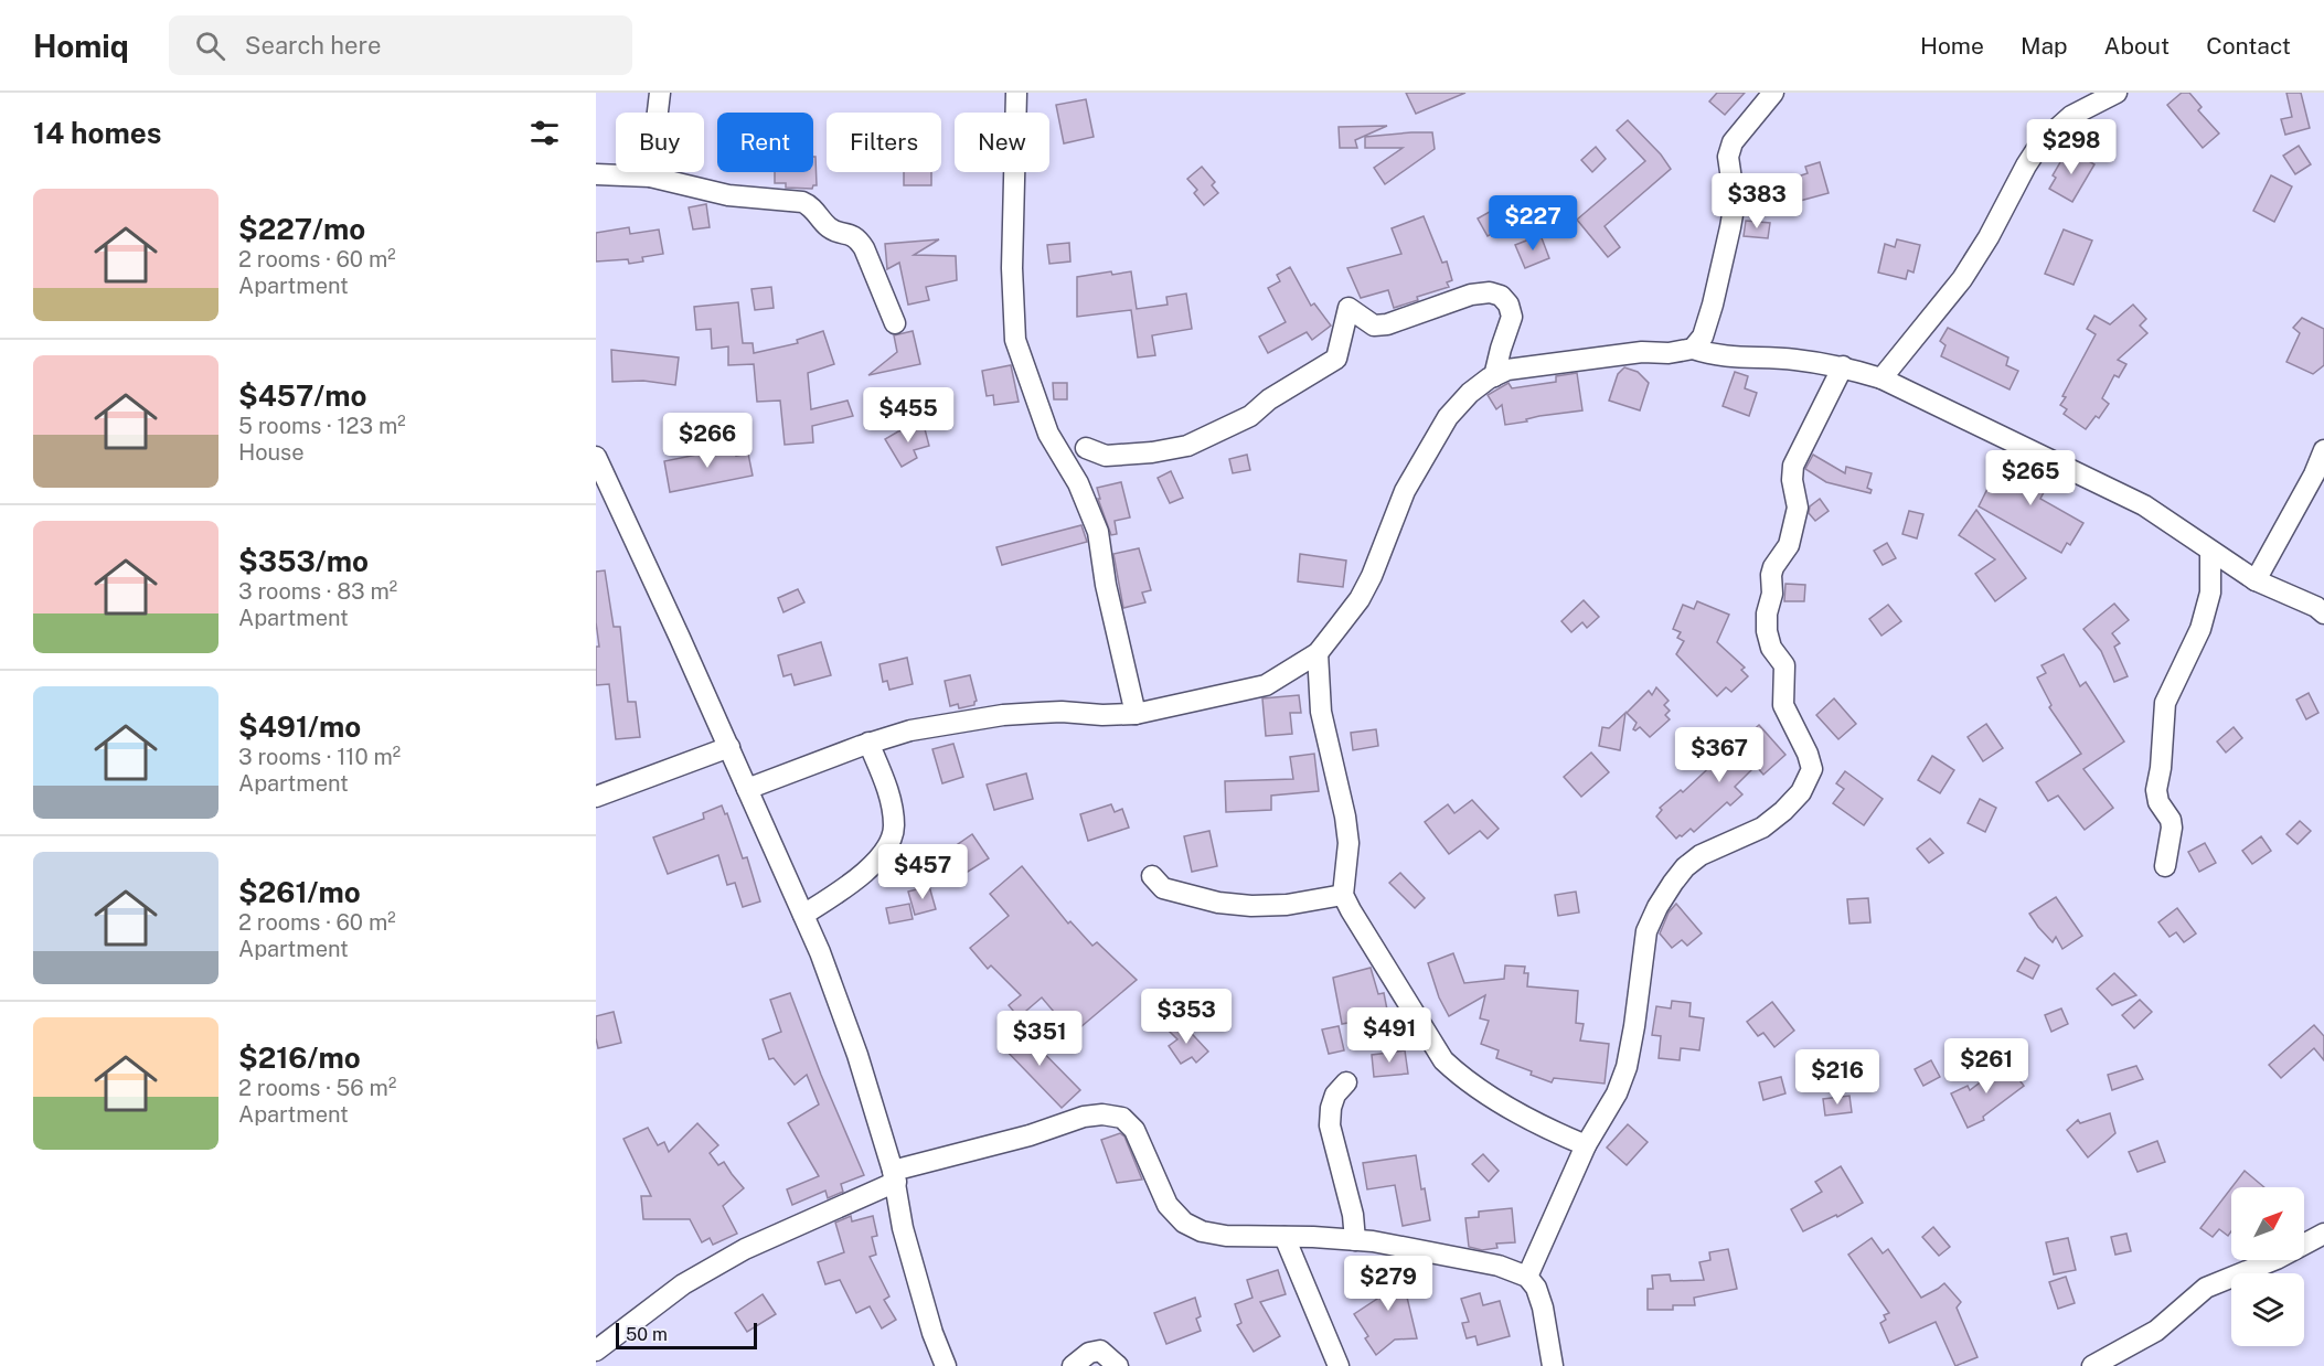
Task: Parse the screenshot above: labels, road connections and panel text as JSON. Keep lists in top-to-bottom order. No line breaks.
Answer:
{"scale_bar":"50 m","north":"top right","page":{"header":"Homiq","search":"Search here","nav":["Home","Map","About","Contact"],"heading":"14 homes","chip":["Buy","Rent","Filters","New"],"price":["$298","$383","$227","$455","$266","$265","$367","$457","$353","$491","$351","$261","$216","$279"],"list":[{"name":"$227/mo","note":"2 rooms · 60 m² · Apartment"},{"name":"$457/mo","note":"5 rooms · 123 m² · House"},{"name":"$353/mo","note":"3 rooms · 83 m² · Apartment"},{"name":"$491/mo","note":"3 rooms · 110 m² · Apartment"},{"name":"$261/mo","note":"2 rooms · 60 m² · Apartment"},{"name":"$216/mo","note":"2 rooms · 56 m² · Apartment"}],"scale":"50 m"}}
